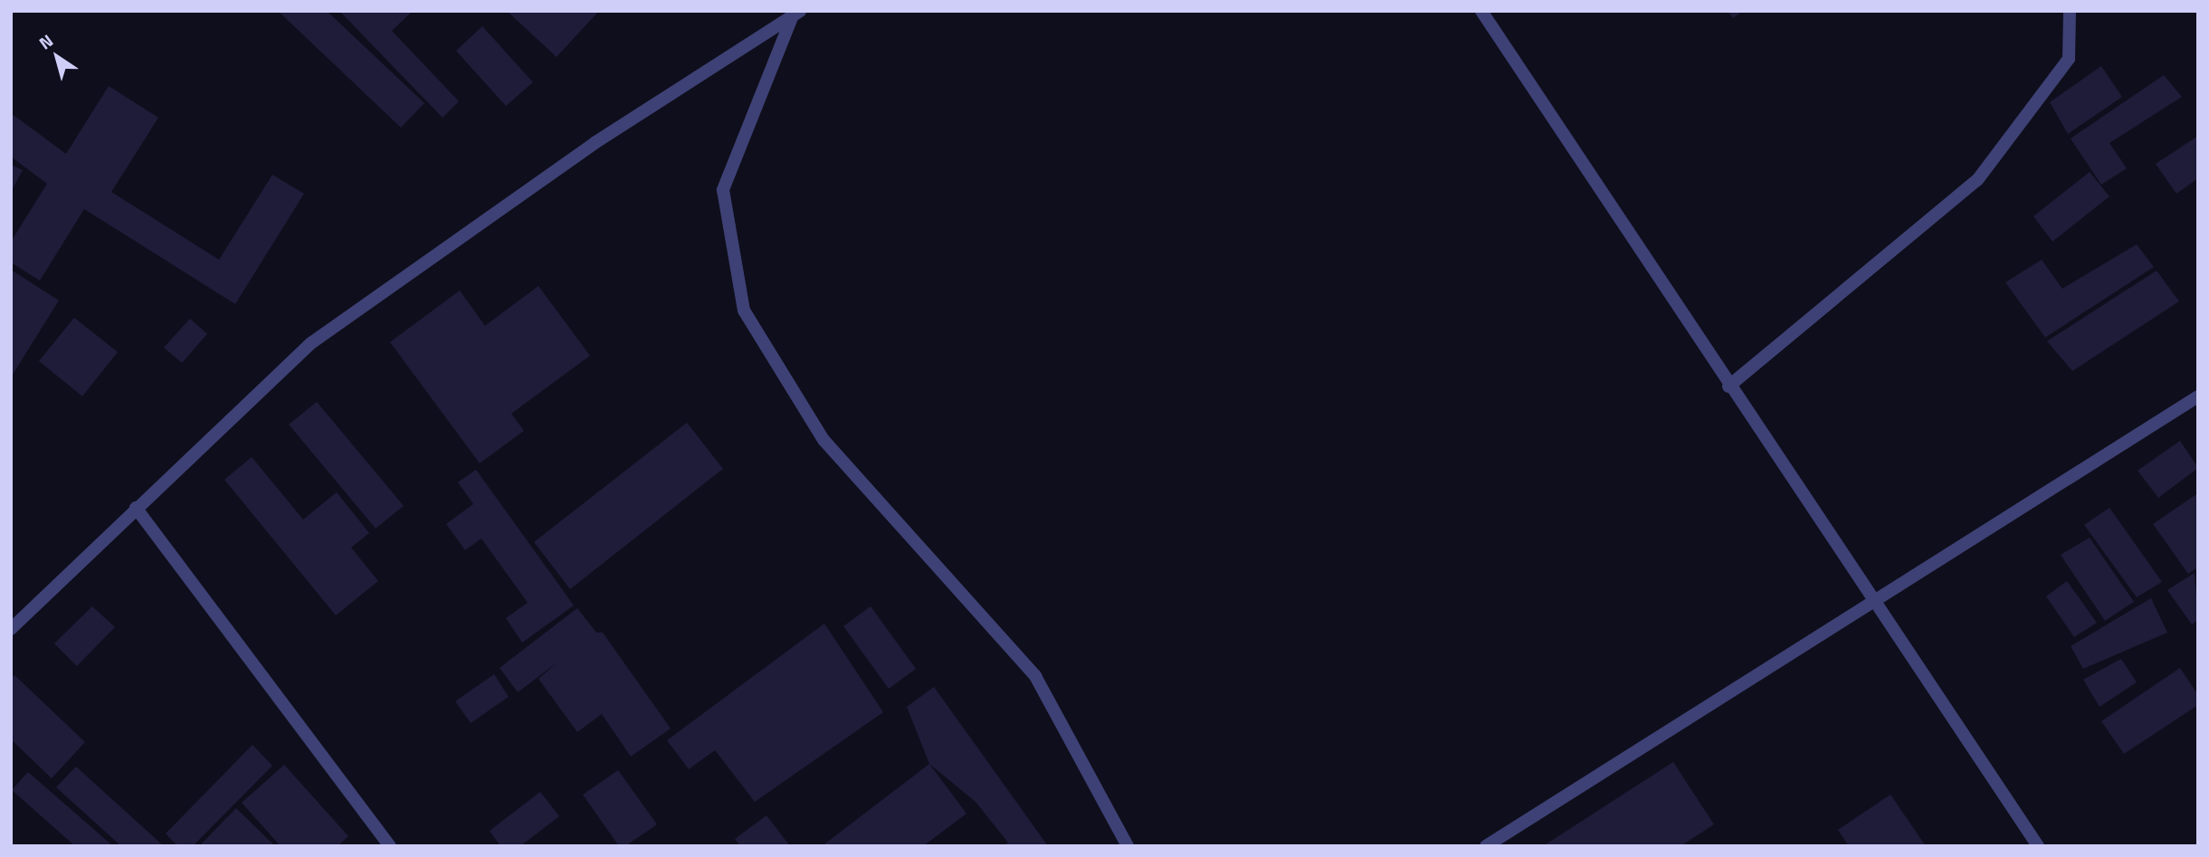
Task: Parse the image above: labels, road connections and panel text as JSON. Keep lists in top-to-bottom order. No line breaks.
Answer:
{"north":"top left"}
